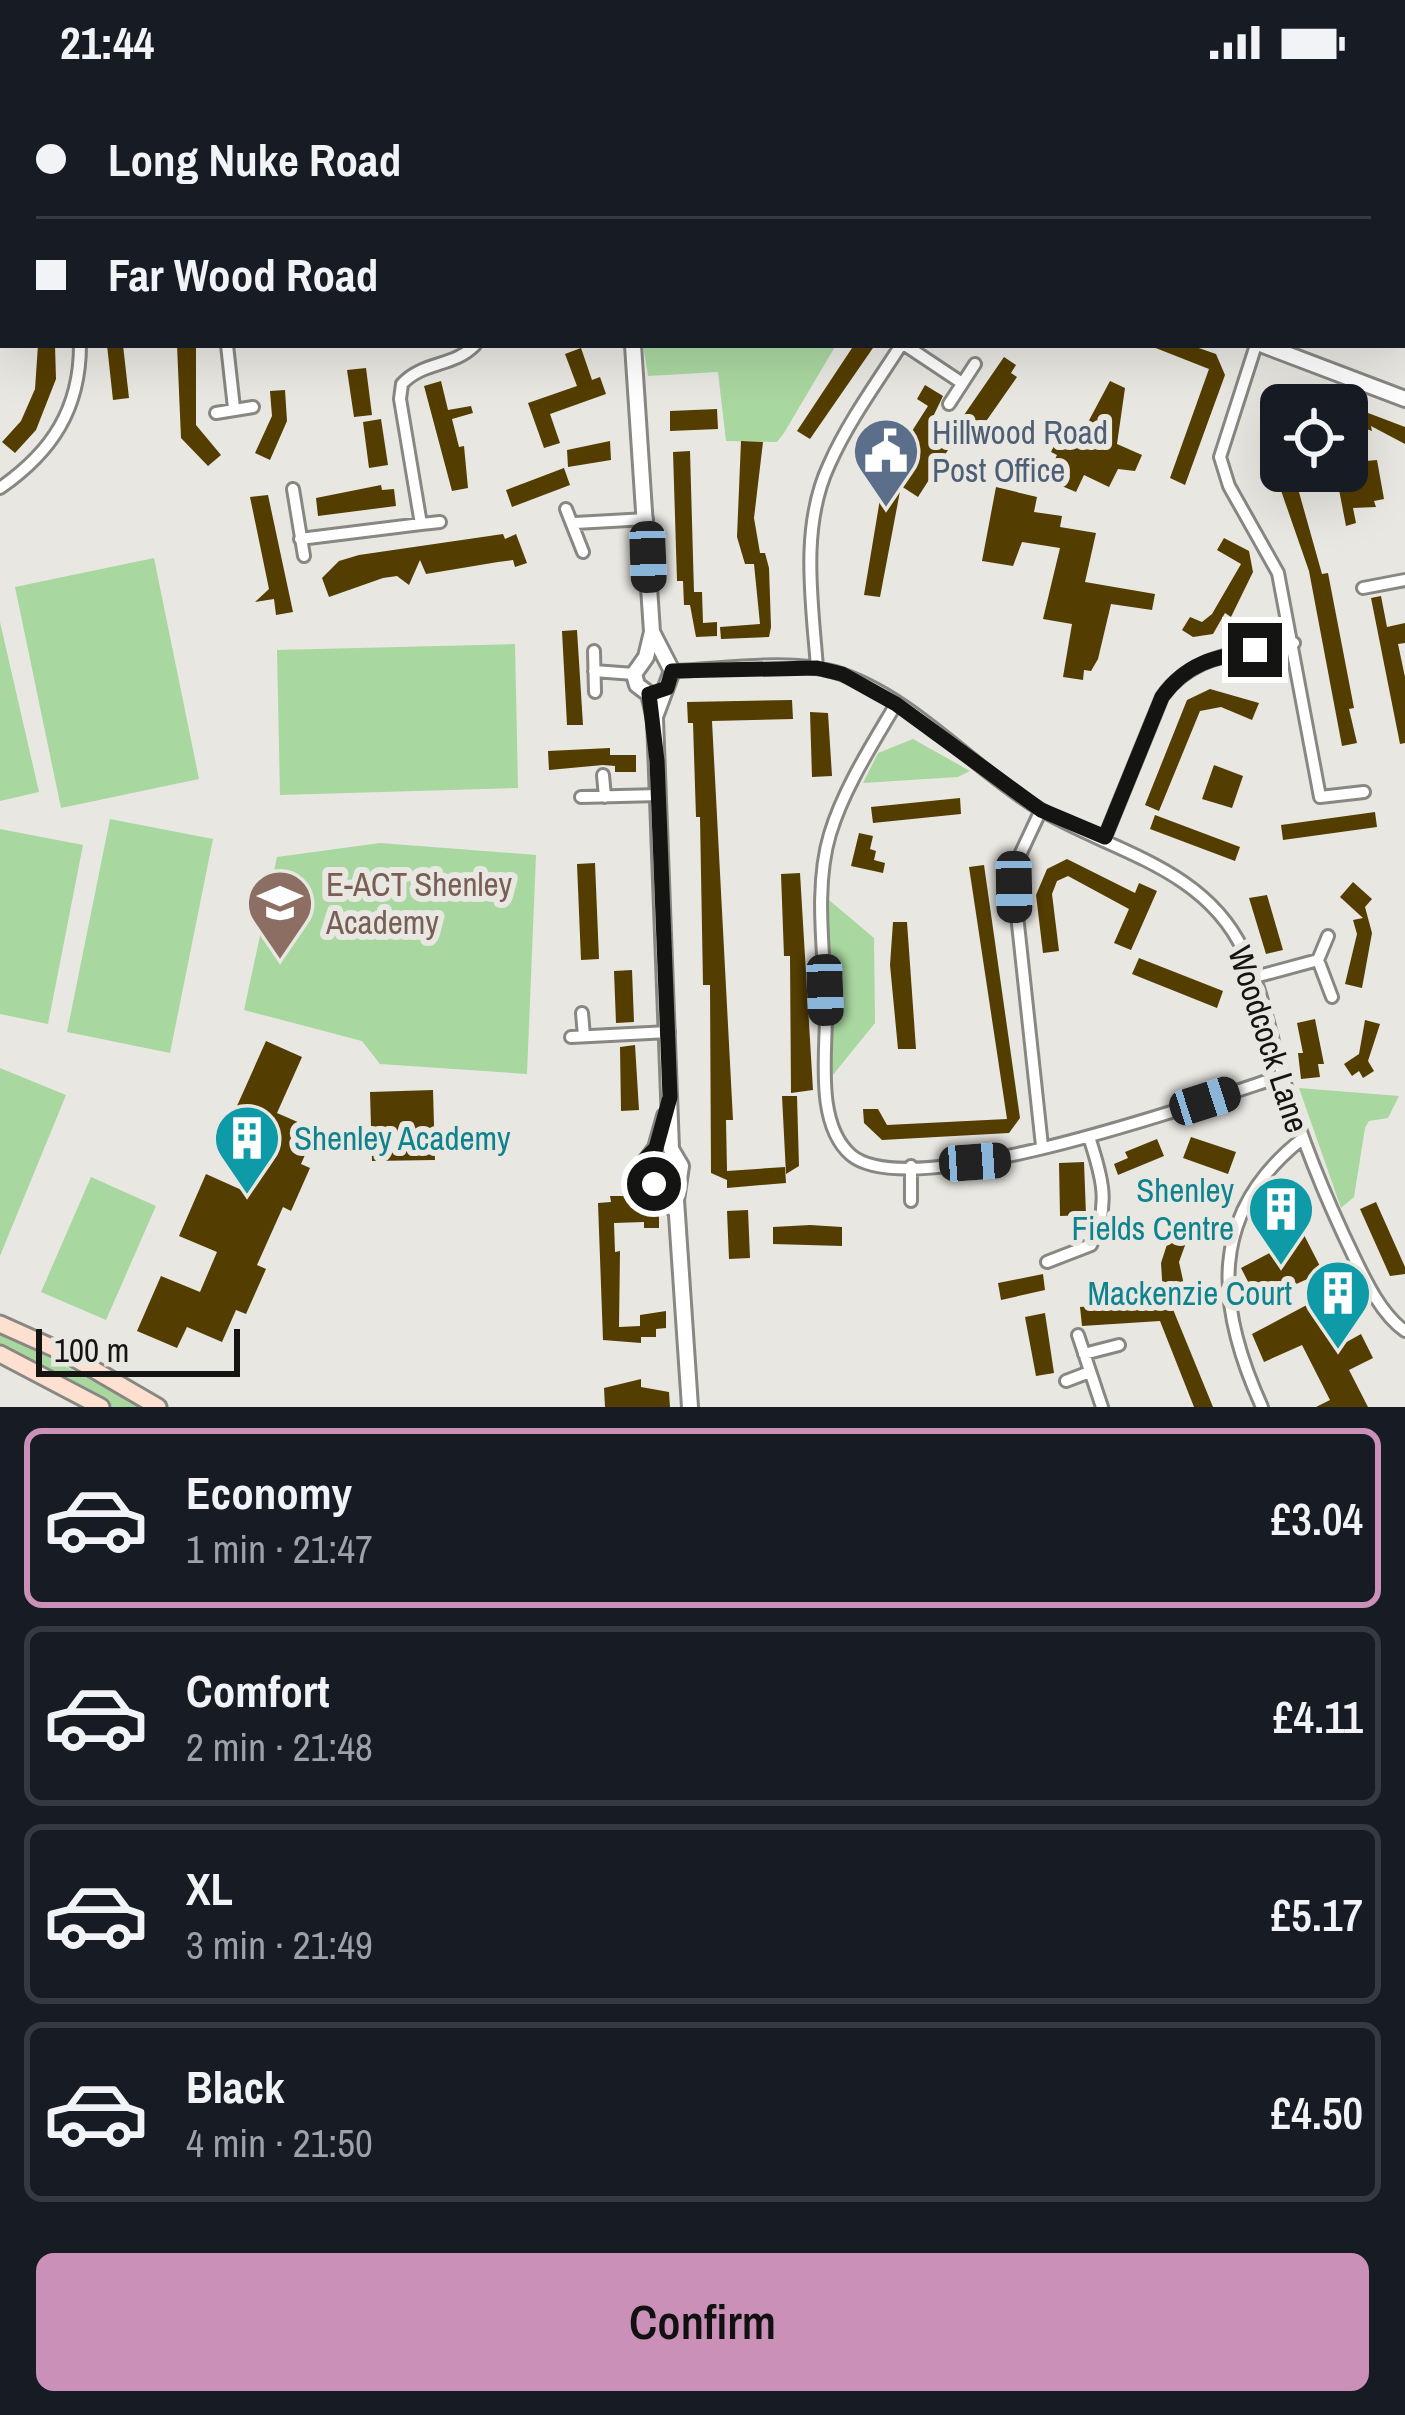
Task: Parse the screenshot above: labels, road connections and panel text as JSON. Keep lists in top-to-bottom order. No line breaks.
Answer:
{"streets":{"street":["Woodcock Lane"]},"places":{"public building":["Hillwood Road Post Office"],"school or university":["E-ACT Shenley Academy"],"building":["Shenley Academy","Shenley Fields Centre","Mackenzie Court"]},"scale_bar":"100 m","page":{"status":"21:44","banner":["Long Nuke Road","Far Wood Road"],"scale":"100 m","list":[{"name":"Economy","note":"1 min · 21:47","value":"£3.04"},{"name":"Comfort","note":"2 min · 21:48","value":"£4.11"},{"name":"XL","note":"3 min · 21:49","value":"£5.17"},{"name":"Black","note":"4 min · 21:50","value":"£4.50"}],"buttons":"Confirm"}}
